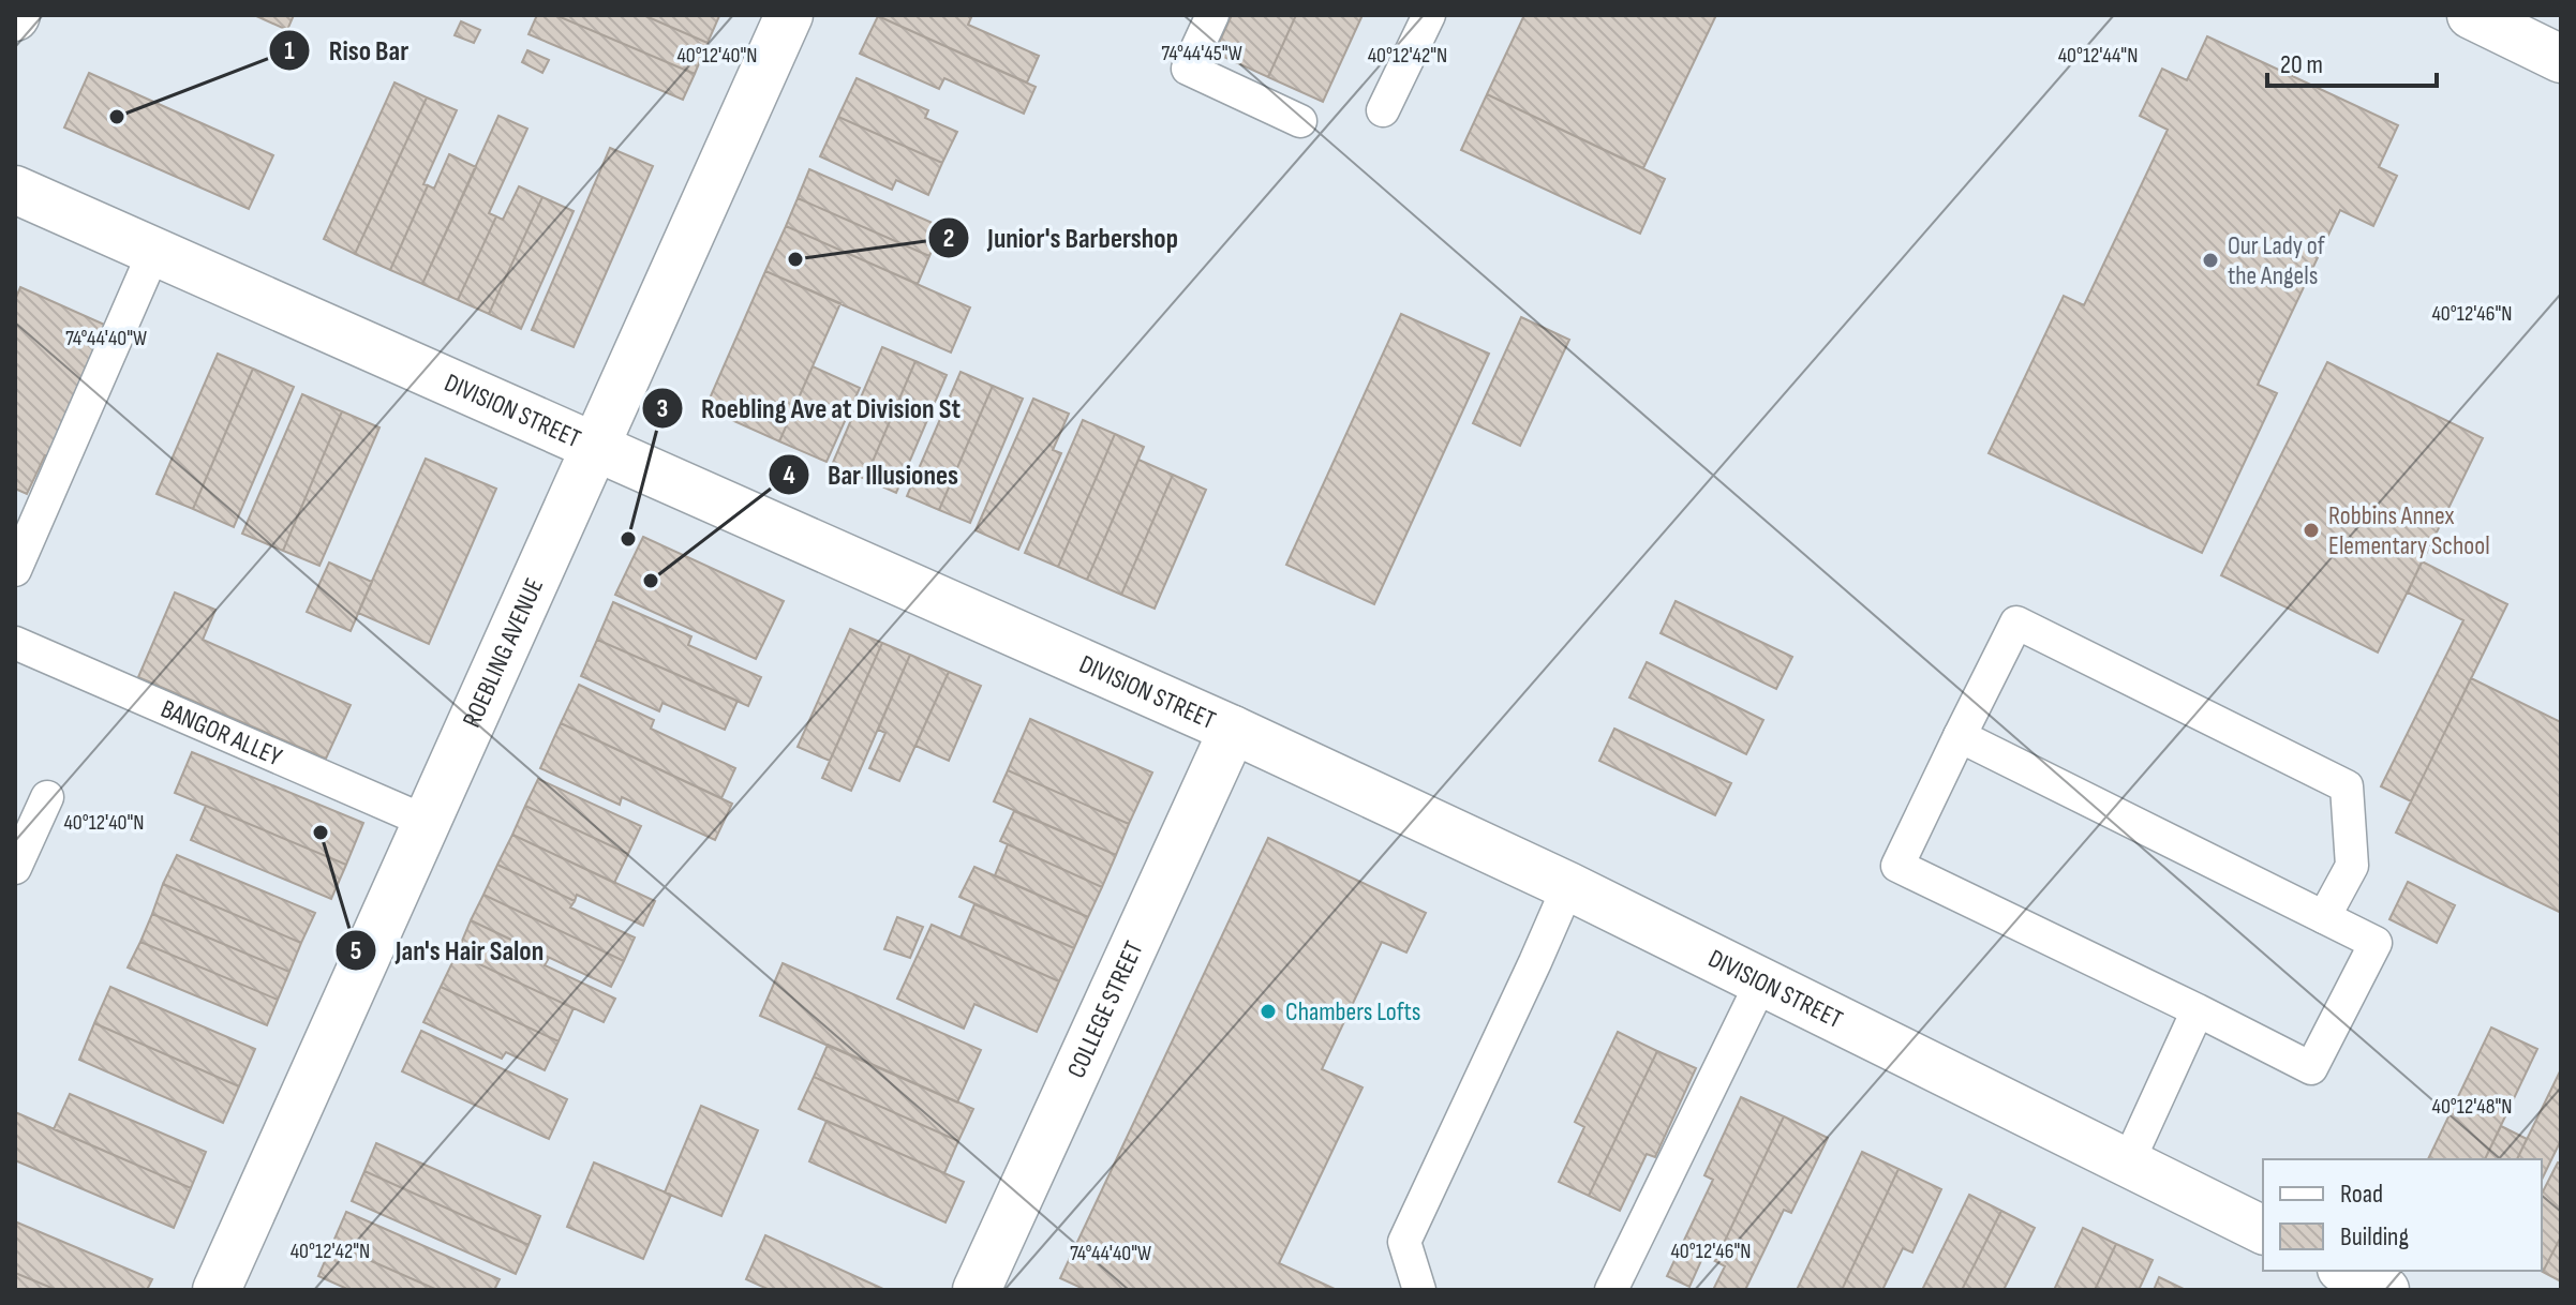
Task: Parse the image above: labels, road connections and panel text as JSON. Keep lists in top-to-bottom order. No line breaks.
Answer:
{"streets":{"street":["DIVISION STREET","ROEBLING AVENUE","COLLEGE STREET"],"lane":["BANGOR ALLEY"]},"crossings":[["DIVISION STREET","ROEBLING AVENUE"],["DIVISION STREET","COLLEGE STREET"],["ROEBLING AVENUE","BANGOR ALLEY"]],"places":["Riso Bar","Junior's Barbershop","Our Lady of the Angels","Robbins Annex Elementary School","Roebling Ave at Division St","Bar Illusiones","Jan's Hair Salon","Chambers Lofts"],"legend":["Road","Building"],"scale_bar":"20 m","coordinates":["74°44'45\"W","40°12'40\"N","40°12'42\"N","40°12'44\"N","40°12'46\"N","74°44'40\"W","40°12'48\"N"]}
